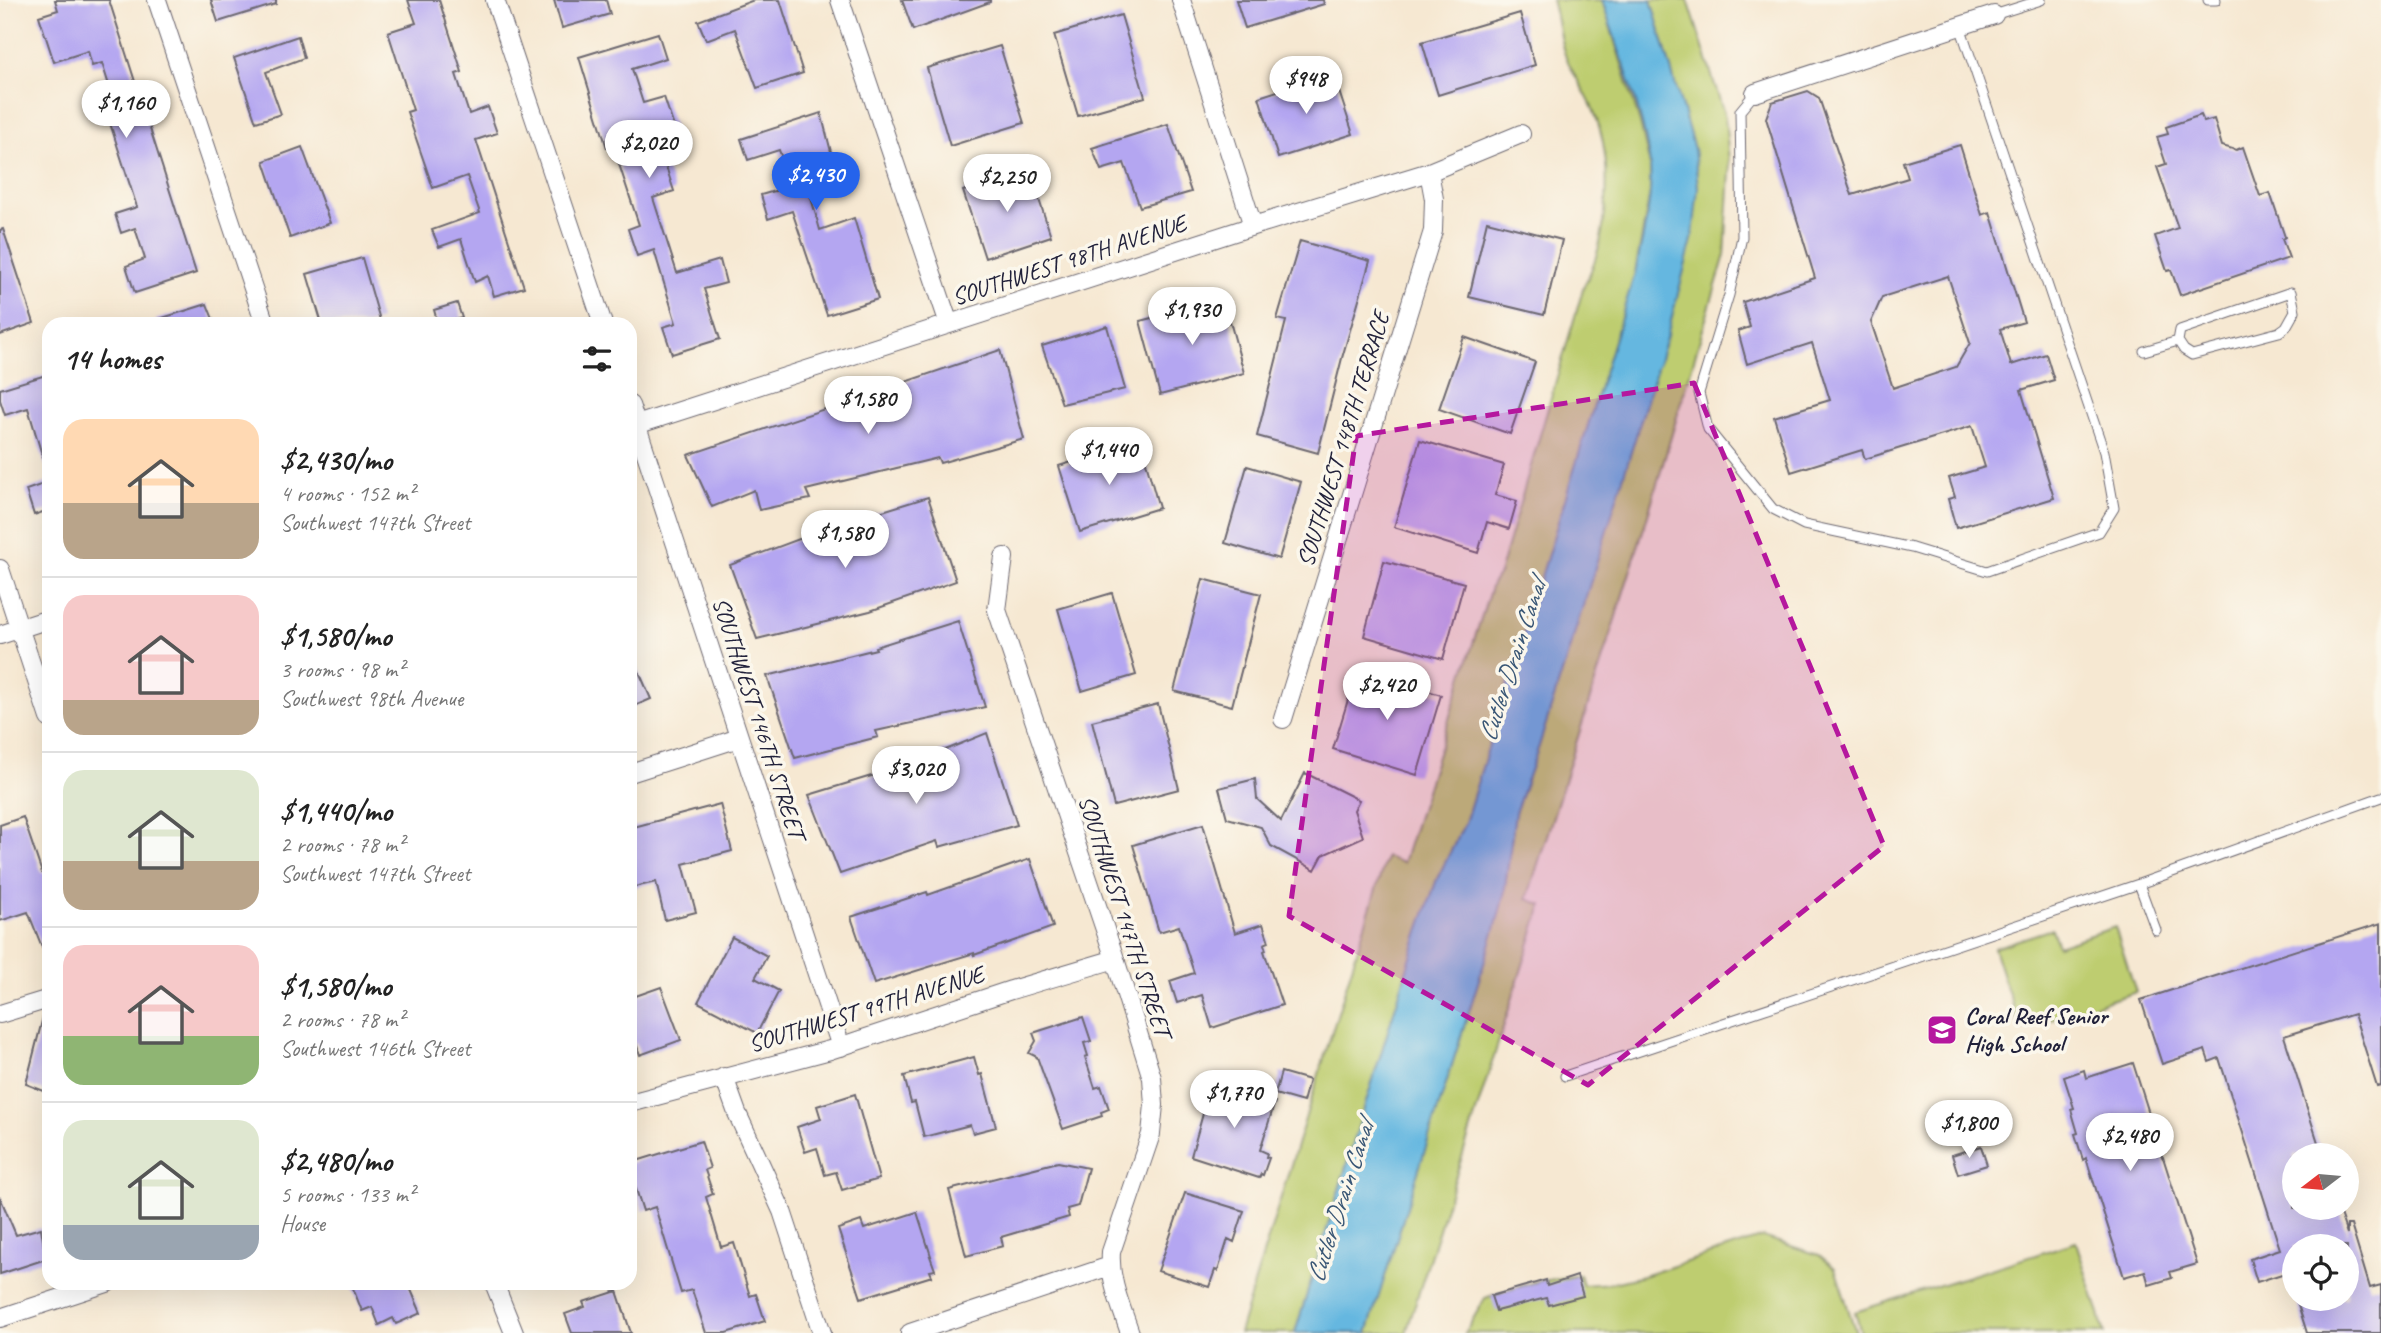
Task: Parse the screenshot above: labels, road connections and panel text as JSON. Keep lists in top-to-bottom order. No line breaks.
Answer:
{"streets":{"street":["SOUTHWEST 98TH AVENUE","SOUTHWEST 148TH TERRACE","SOUTHWEST 146TH STREET","SOUTHWEST 147TH STREET","SOUTHWEST 99TH AVENUE"]},"crossings":[["SOUTHWEST 98TH AVENUE","SOUTHWEST 148TH TERRACE"],["SOUTHWEST 146TH STREET","SOUTHWEST 99TH AVENUE"],["SOUTHWEST 147TH STREET","SOUTHWEST 99TH AVENUE"]],"water":["Cutler Drain Canal"],"places":{"school or university":["Coral Reef Senior High School"]},"north":"left","page":{"price":["$948","$1,160","$2,020","$2,430","$2,250","$1,930","$1,580","$1,440","$1,580","$2,420","$3,020","$1,770","$1,800","$2,480"],"heading":"14 homes","list":[{"name":"$2,430/mo","note":"4 rooms · 152 m² · Southwest 147th Street"},{"name":"$1,580/mo","note":"3 rooms · 98 m² · Southwest 98th Avenue"},{"name":"$1,440/mo","note":"2 rooms · 78 m² · Southwest 147th Street"},{"name":"$1,580/mo","note":"2 rooms · 78 m² · Southwest 146th Street"},{"name":"$2,480/mo","note":"5 rooms · 133 m² · House"}]}}
